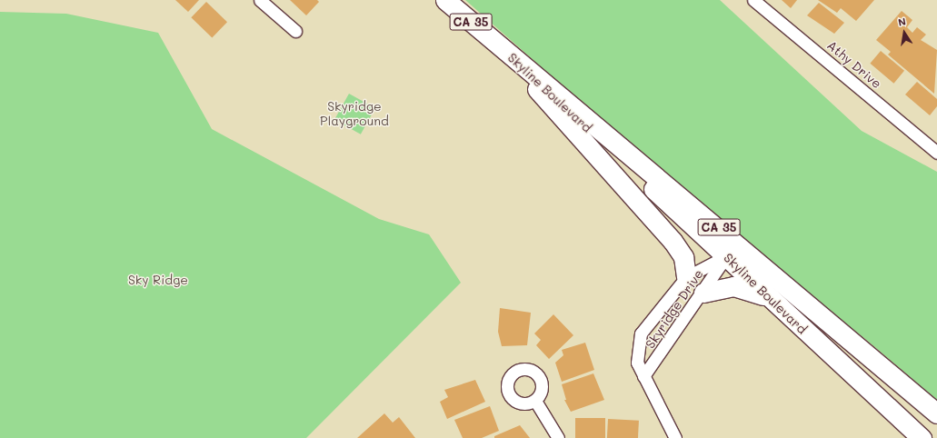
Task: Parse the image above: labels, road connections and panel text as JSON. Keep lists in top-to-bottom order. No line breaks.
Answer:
{"streets":{"main road":["CA 35","Skyline Boulevard"],"street":["Athy Drive","Skyridge Drive"]},"crossings":[["Skyline Boulevard","Skyridge Drive"]],"parks":["Skyridge Playground","Sky Ridge"],"north":"top"}
